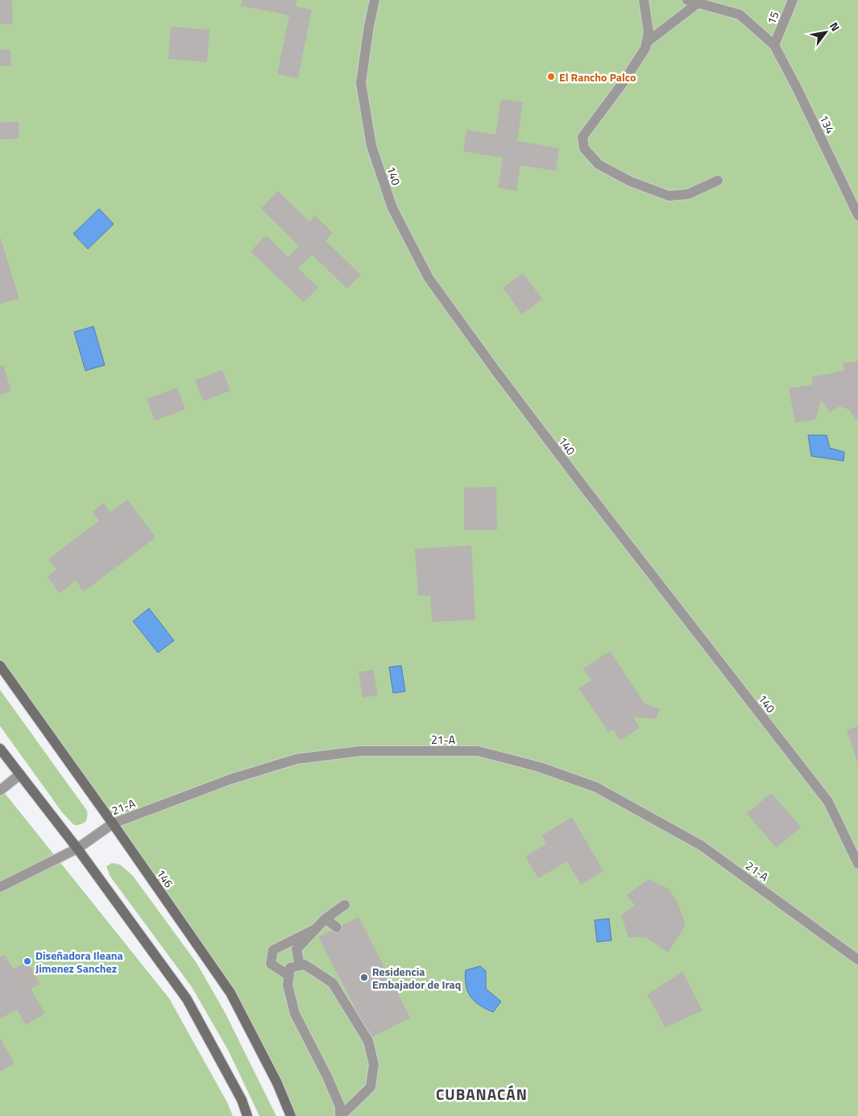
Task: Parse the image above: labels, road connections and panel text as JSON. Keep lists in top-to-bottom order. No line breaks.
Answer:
{"streets":{"main road":["146"],"street":["15","134","140","21-A"]},"crossings":[["15","134"],["21-A","146"]],"districts":["CUBANACÁN"],"places":["El Rancho Palco","Diseñadora Ileana Jimenez Sanchez","Residencia Embajador de Iraq"],"north":"top right"}
